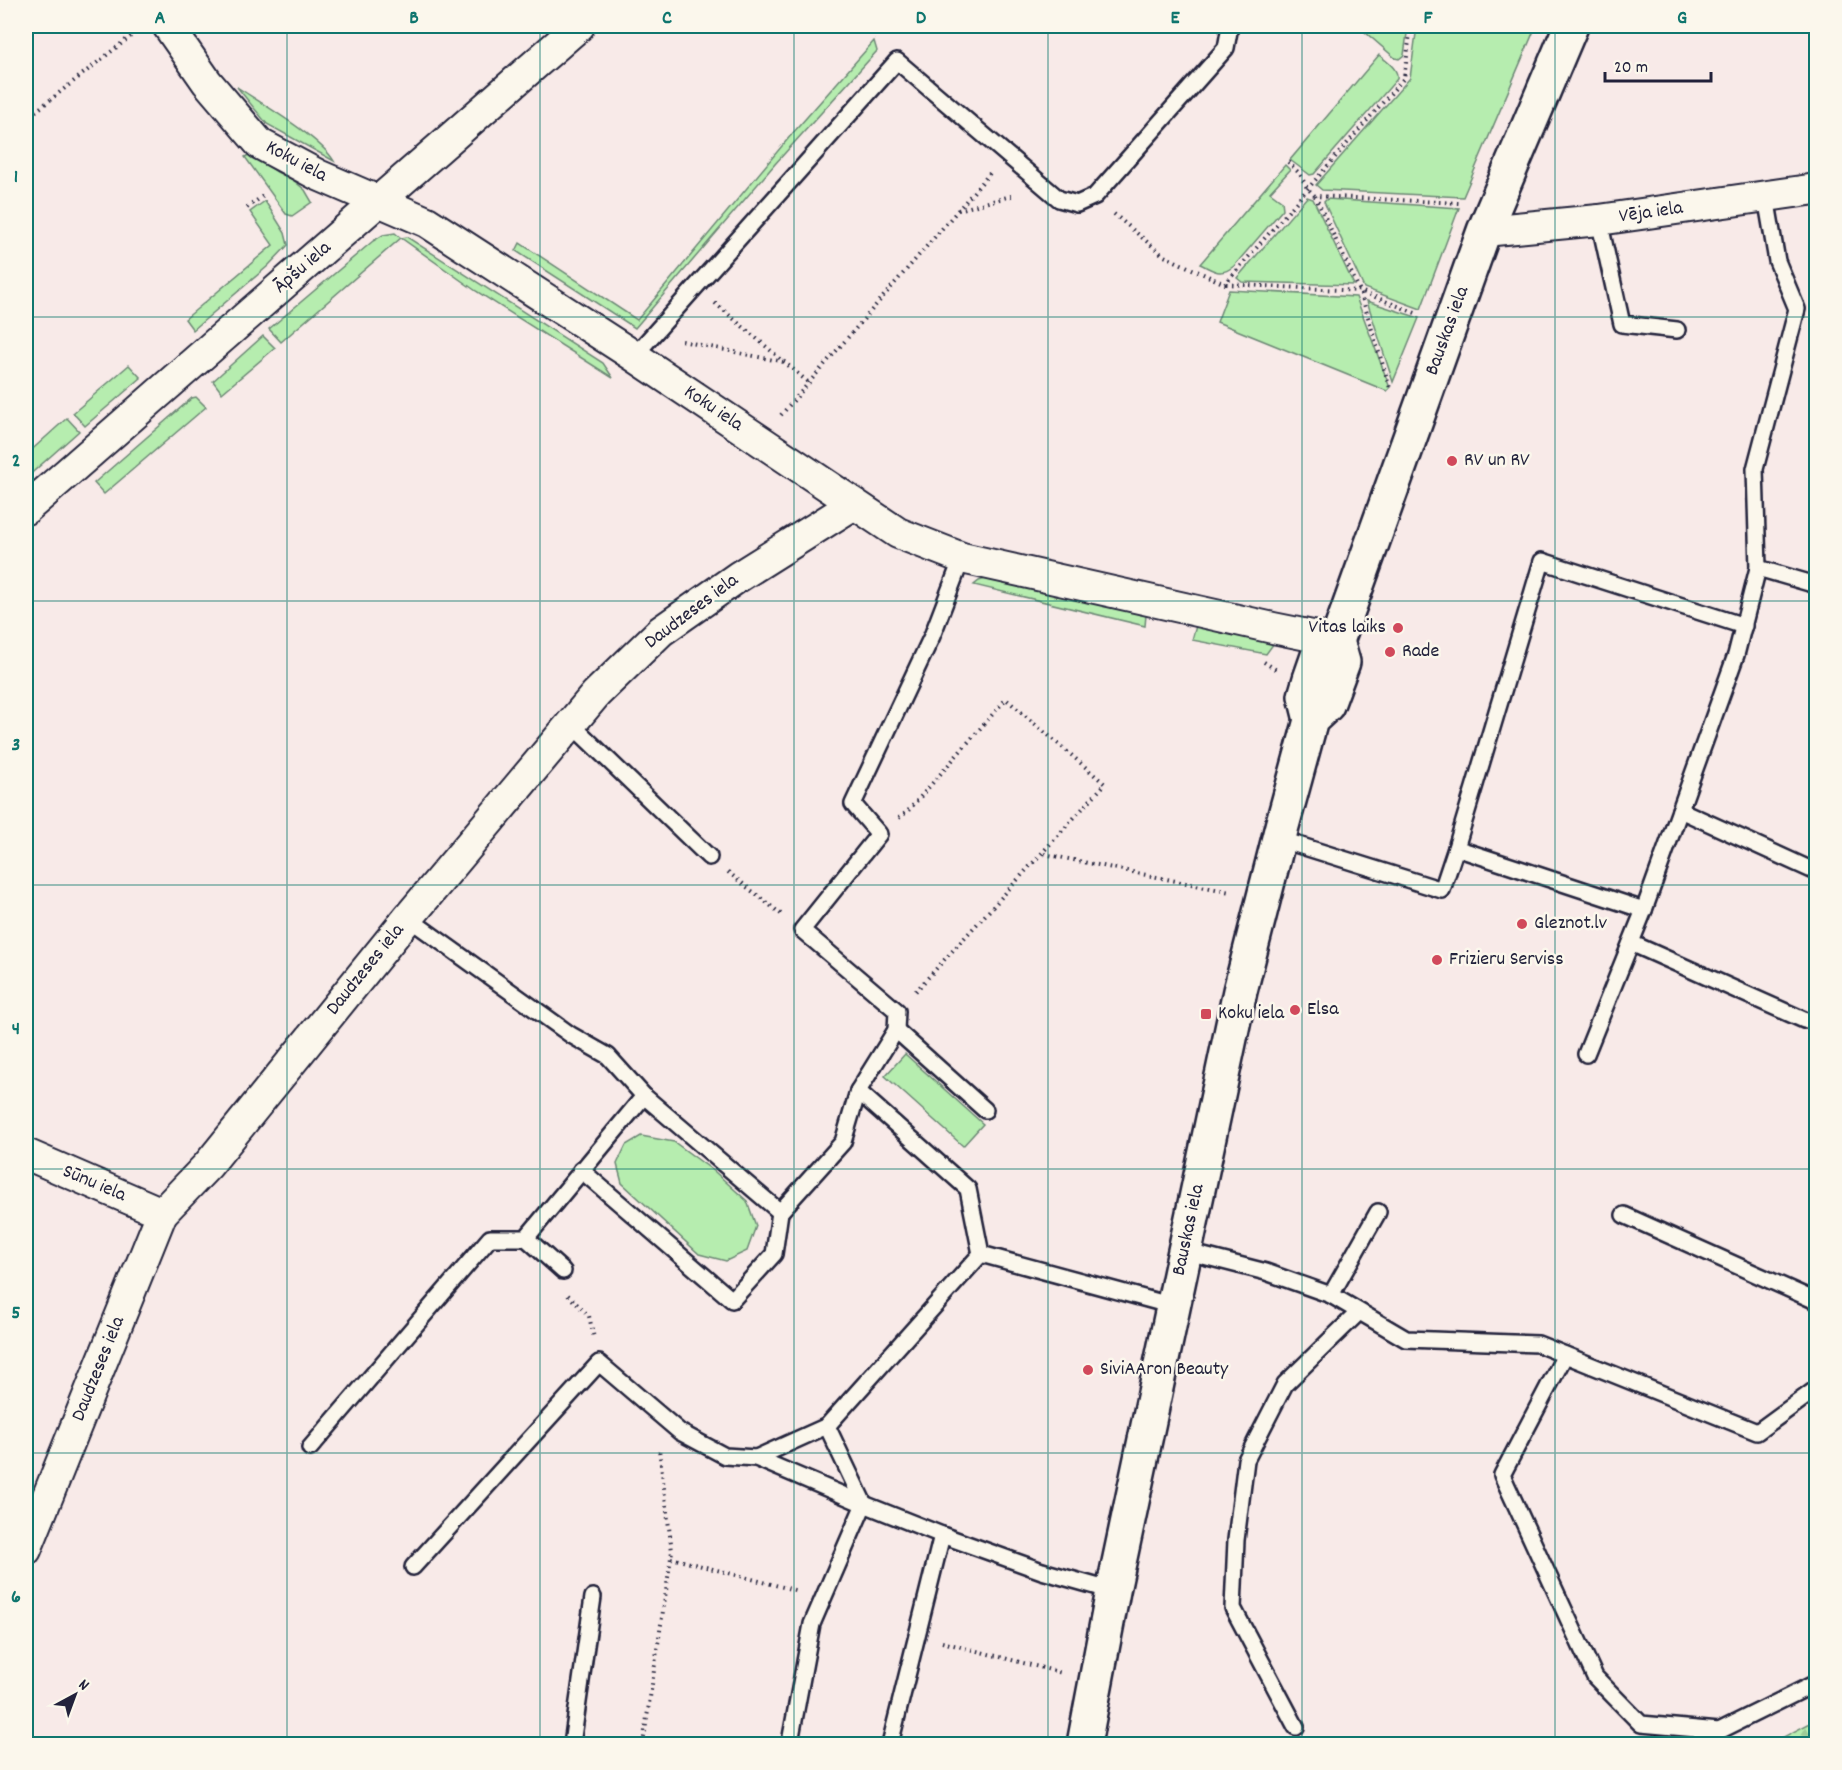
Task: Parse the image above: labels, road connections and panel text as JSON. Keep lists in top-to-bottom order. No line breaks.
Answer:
{"streets":{"street":["Koku iela","Vēja iela","Āpšu iela","Bauskas iela","Daudzeses iela","Sūnu iela"]},"crossings":[["Koku iela","Āpšu iela"],["Koku iela","Bauskas iela"],["Koku iela","Daudzeses iela"],["Vēja iela","Bauskas iela"],["Daudzeses iela","Sūnu iela"]],"places":{"other":["RV un RV","Vitas laiks","Rade","Gleznot.lv","Frizieru Serviss","Elsa","SiviAAron Beauty"],"transit":["Koku iela"]},"scale_bar":"20 m","north":"top right","grid":{"columns":["A","B","C","D","E","F","G"],"rows":["1","2","3","4","5","6"]}}
